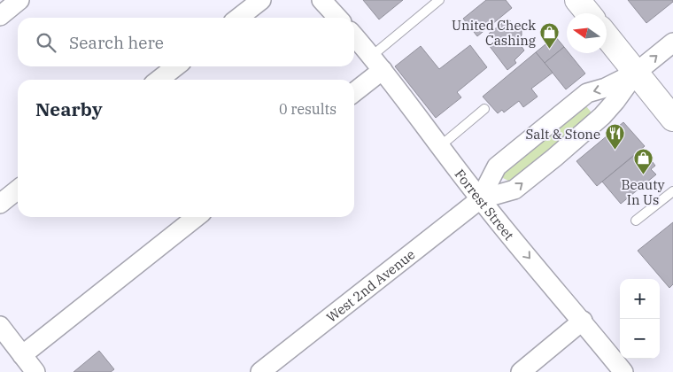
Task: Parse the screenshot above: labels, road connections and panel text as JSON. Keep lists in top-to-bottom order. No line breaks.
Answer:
{"streets":{"street":["Forrest Street","West 2nd Avenue"]},"crossings":[["Forrest Street","West 2nd Avenue"]],"one_way":["Forrest Street"],"places":{"shop":["United Check Cashing","Beauty In Us"],"restaurant":["Salt & Stone"]},"north":"left","page":{"search":"Search here","heading":["Nearby","0 results"],"map_buttons":["+","−"]}}
